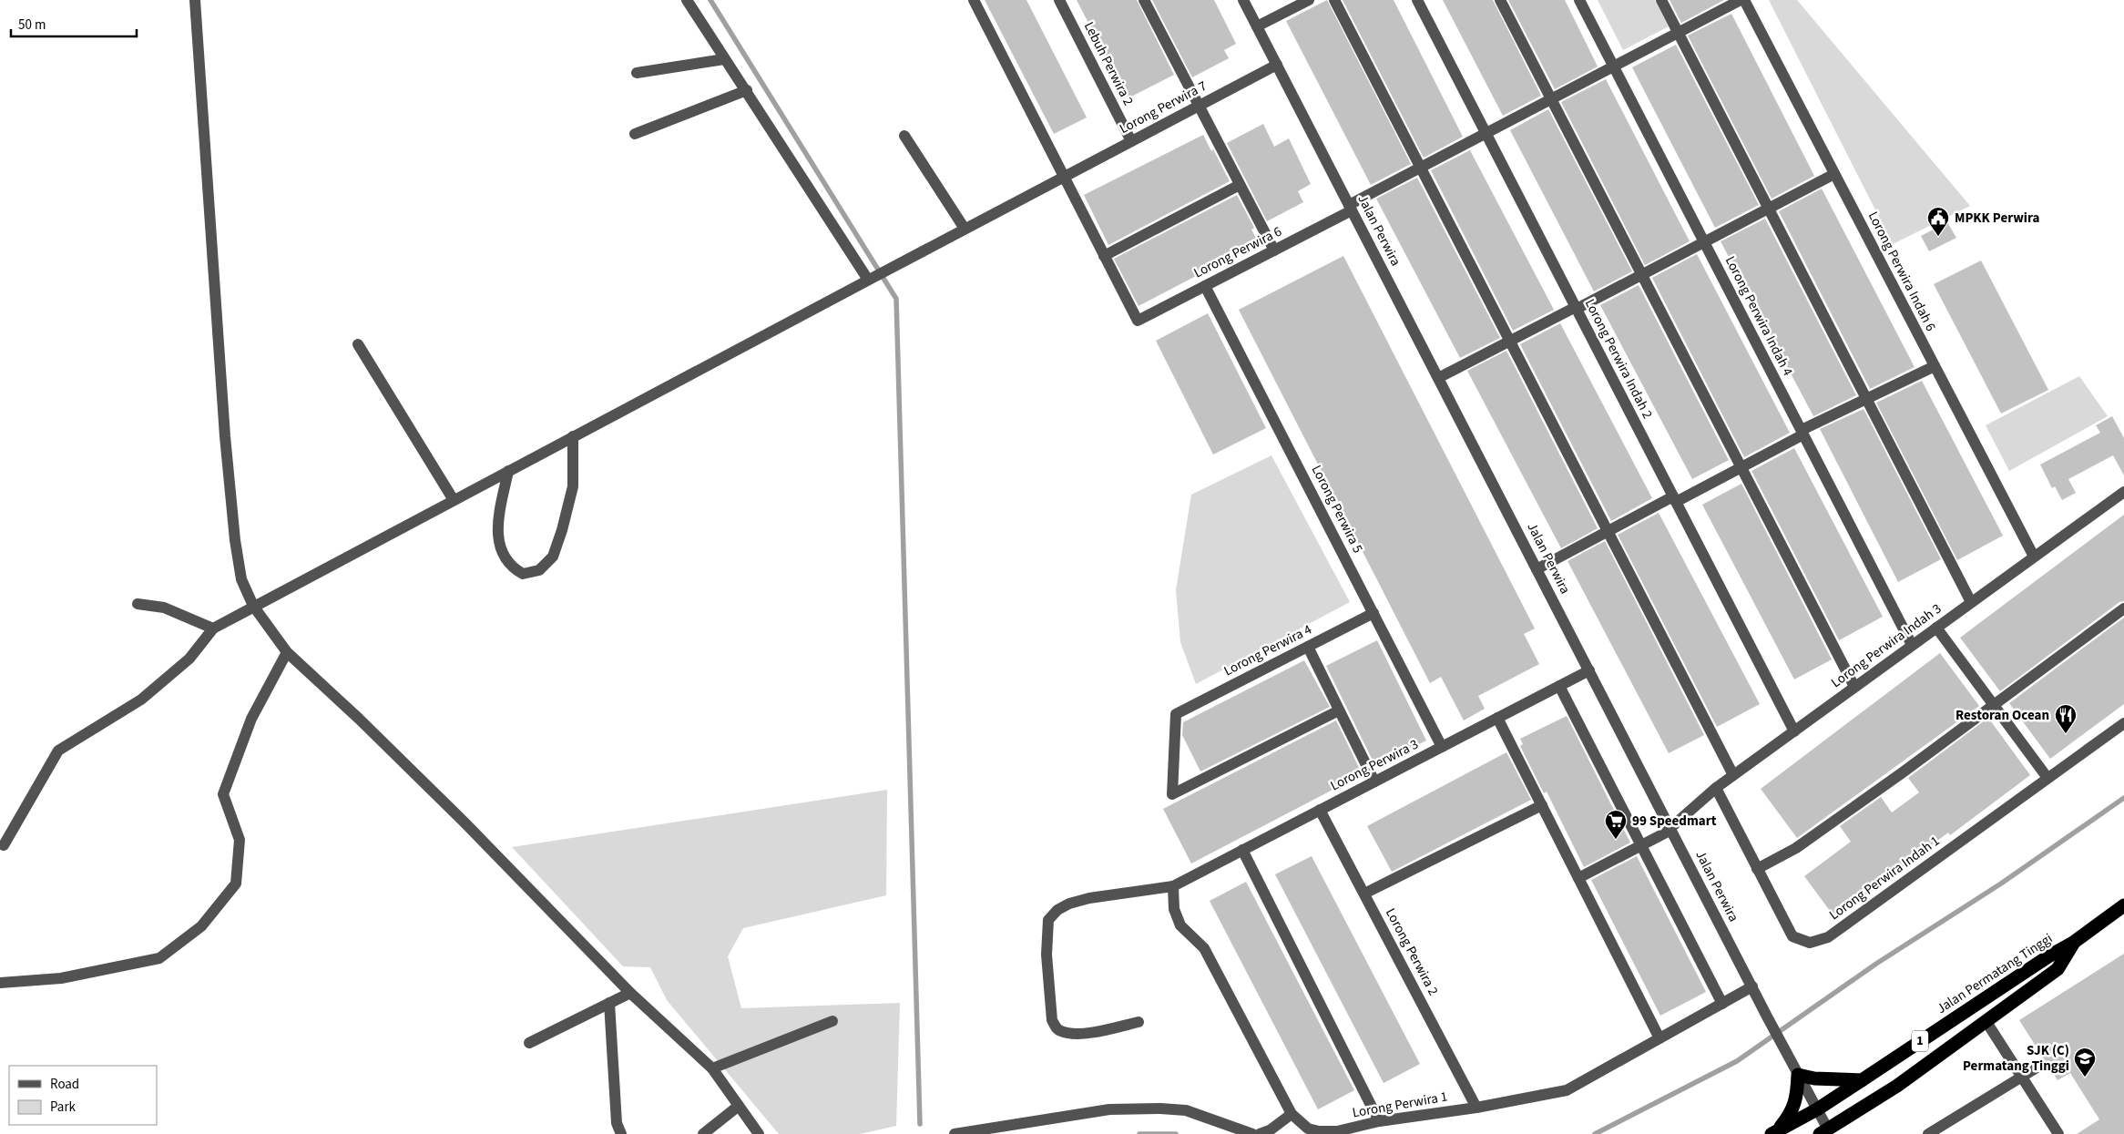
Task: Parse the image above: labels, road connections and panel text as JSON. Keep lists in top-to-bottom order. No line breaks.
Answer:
{"streets":{"highway":["Jalan Permatang Tinggi","1"],"street":["Lebuh Perwira 2","Lorong Perwira 7","Jalan Perwira","Lorong Perwira 6","Lorong Perwira Indah 6","Lorong Perwira Indah 4","Lorong Perwira Indah 2","Lorong Perwira 5","Lorong Perwira Indah 3","Lorong Perwira 4","Lorong Perwira 3","Lorong Perwira Indah 1","Lorong Perwira 2","Lorong Perwira 1"]},"crossings":[["Lebuh Perwira 2","Lorong Perwira 7"],["Lorong Perwira 7","Jalan Perwira"],["Jalan Perwira","Lorong Perwira 6"],["Jalan Perwira","Lorong Perwira Indah 3"],["Jalan Perwira","Lorong Perwira 3"],["Jalan Perwira","Jalan Permatang Tinggi"],["Jalan Perwira","Lorong Perwira 1"],["Lorong Perwira 6","Lorong Perwira Indah 4"],["Lorong Perwira 6","Lorong Perwira Indah 2"],["Lorong Perwira 6","Lorong Perwira 5"],["Lorong Perwira Indah 6","Lorong Perwira Indah 3"],["Lorong Perwira Indah 4","Lorong Perwira Indah 3"],["Lorong Perwira Indah 2","Lorong Perwira Indah 3"],["Lorong Perwira 5","Lorong Perwira 4"],["Lorong Perwira 5","Lorong Perwira 3"],["Lorong Perwira Indah 3","Lorong Perwira Indah 1"],["Lorong Perwira 3","Lorong Perwira 2"],["Lorong Perwira 3","Lorong Perwira 1"],["Lorong Perwira 2","Lorong Perwira 1"]],"places":{"public building":["MPKK Perwira"],"restaurant":["Restoran Ocean"],"supermarket":["99 Speedmart"],"school or university":["SJK (C) Permatang Tinggi"]},"legend":["Road","Park"],"scale_bar":"50 m"}
